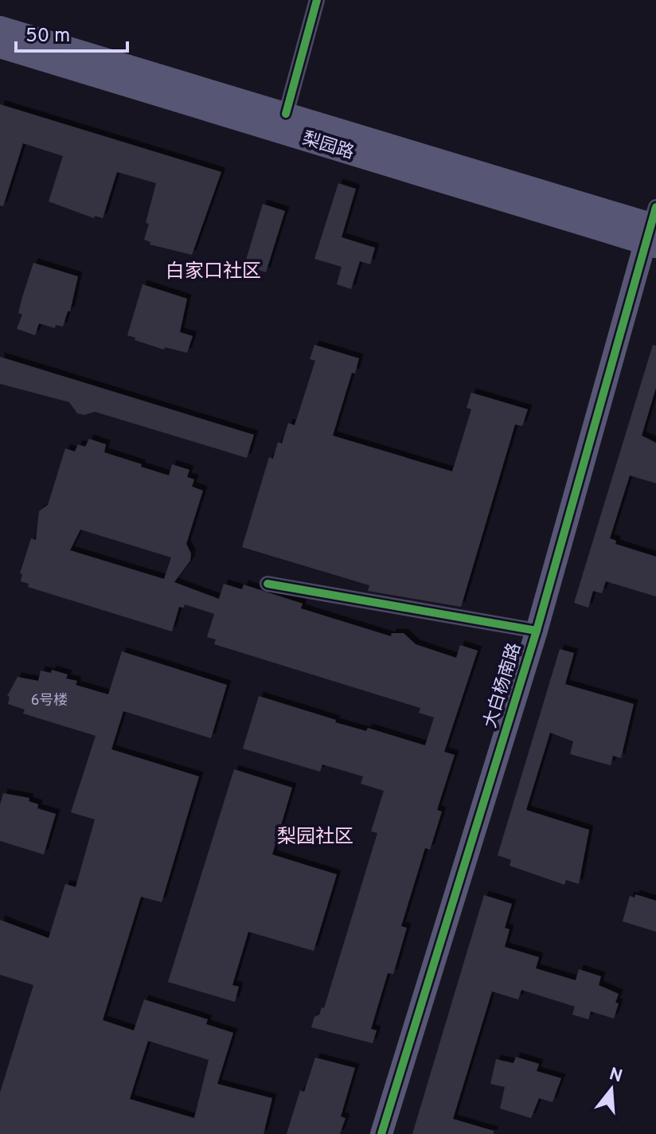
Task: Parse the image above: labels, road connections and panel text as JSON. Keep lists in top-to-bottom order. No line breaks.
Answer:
{"streets":{"main road":["梨园路","大白杨南路"]},"crossings":[["梨园路","大白杨南路"]],"districts":["白家口社区","梨园社区"],"house_numbers":["6号楼"],"scale_bar":"50 m","north":"top"}
